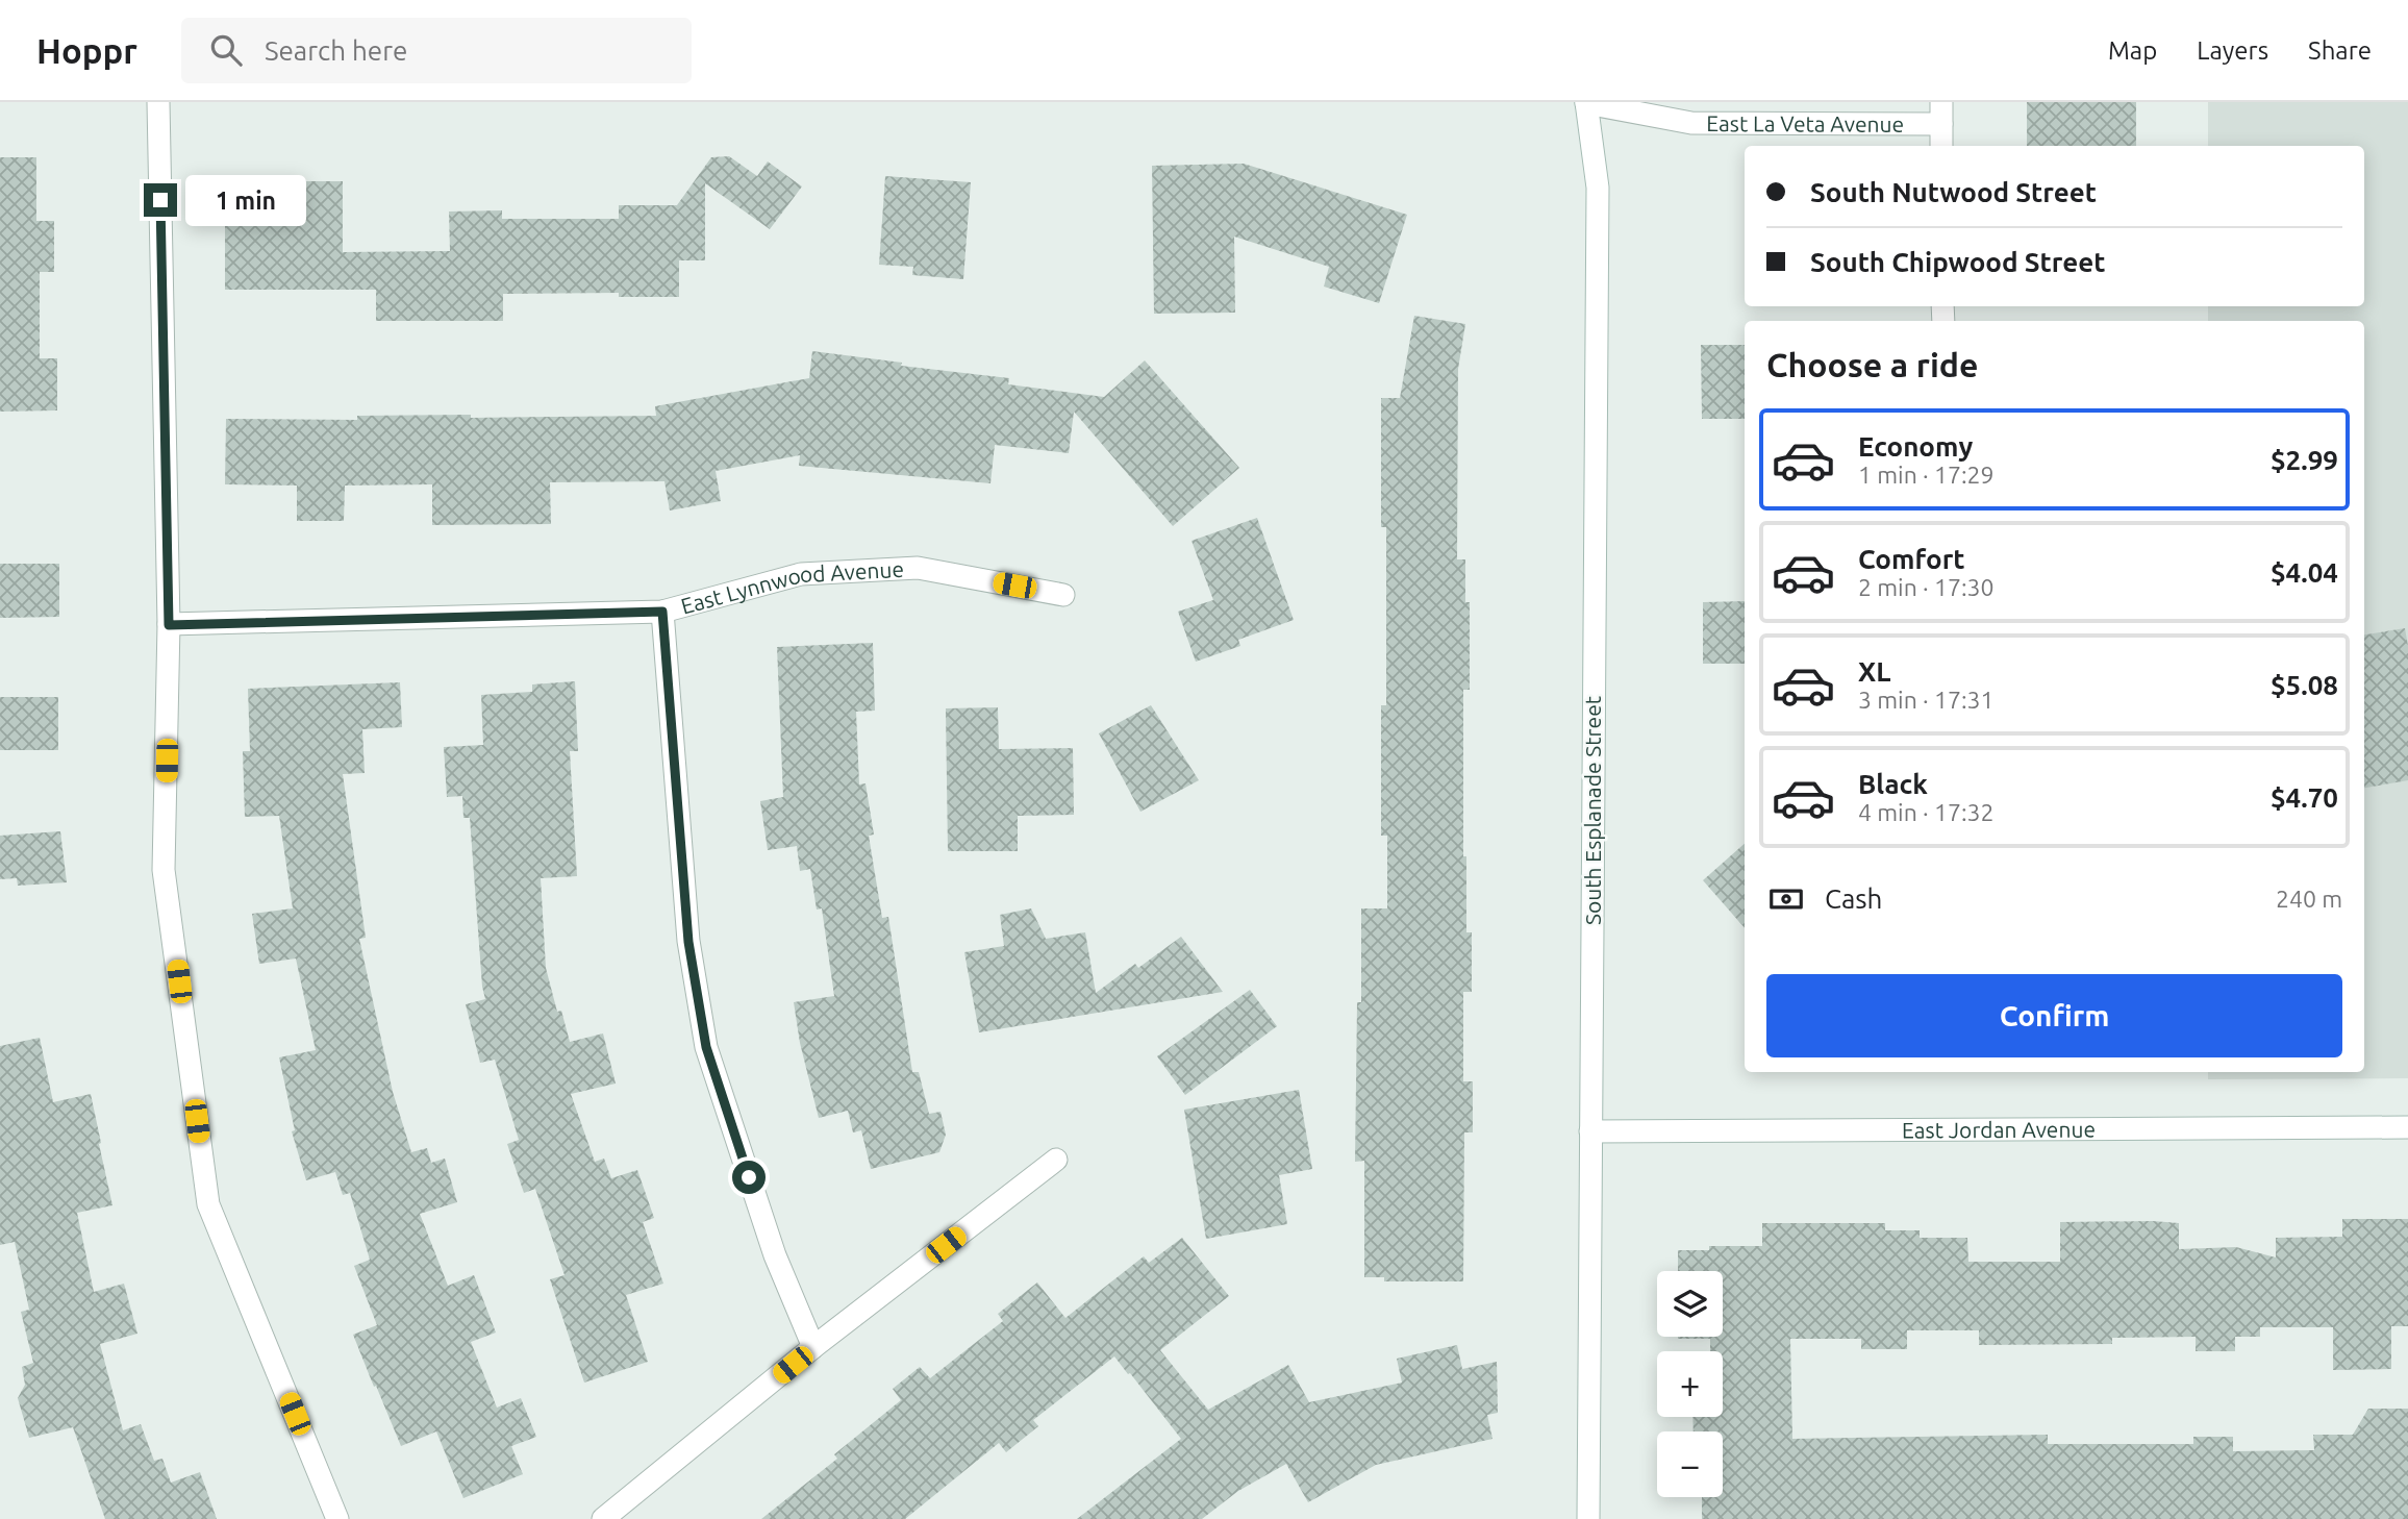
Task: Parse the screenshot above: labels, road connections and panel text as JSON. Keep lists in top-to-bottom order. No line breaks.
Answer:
{"streets":{"street":["East La Veta Avenue","East Lynnwood Avenue","South Esplanade Street","East Jordan Avenue"]},"crossings":[["East La Veta Avenue","South Esplanade Street"],["South Esplanade Street","East Jordan Avenue"]],"page":{"header":"Hoppr","search":"Search here","nav":["Map","Layers","Share"],"banner":["South Nutwood Street","South Chipwood Street"],"bubble":"1 min","heading":"Choose a ride","list":[{"name":"Economy","note":"1 min · 17:29","value":"$2.99"},{"name":"Comfort","note":"2 min · 17:30","value":"$4.04"},{"name":"XL","note":"3 min · 17:31","value":"$5.08"},{"name":"Black","note":"4 min · 17:32","value":"$4.70"}],"pay":["Cash","240 m"],"buttons":"Confirm","map_buttons":["+","−"]}}
